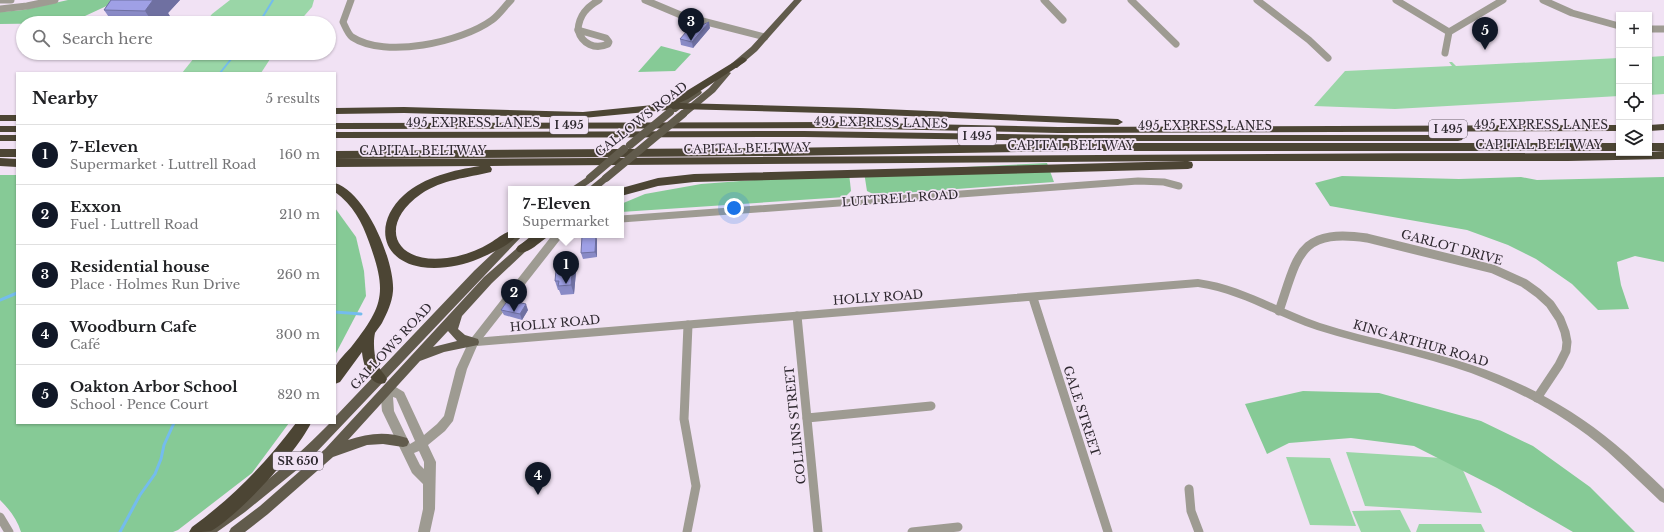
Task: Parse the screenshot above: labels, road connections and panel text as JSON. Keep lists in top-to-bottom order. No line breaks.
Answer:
{"streets":{"highway":["495 EXPRESS LANES","I 495","CAPITAL BELTWAY"],"main road":["GALLOWS ROAD","SR 650"],"street":["LUTTRELL ROAD","GARLOT DRIVE","HOLLY ROAD","KING ARTHUR ROAD","GALE STREET","COLLINS STREET"]},"crossings":[["GARLOT DRIVE","HOLLY ROAD"],["GARLOT DRIVE","KING ARTHUR ROAD"],["HOLLY ROAD","KING ARTHUR ROAD"],["HOLLY ROAD","GALE STREET"],["HOLLY ROAD","COLLINS STREET"]],"page":{"pins":["3","5","1","2","4"],"map_buttons":["+","−"],"search":"Search here","heading":["Nearby","5 results"],"list":[{"mark":"1","name":"7-Eleven","note":"Supermarket · Luttrell Road","value":"160 m"},{"mark":"2","name":"Exxon","note":"Fuel · Luttrell Road","value":"210 m"},{"mark":"3","name":"Residential house","note":"Place · Holmes Run Drive","value":"260 m"},{"mark":"4","name":"Woodburn Cafe","note":"Café","value":"300 m"},{"mark":"5","name":"Oakton Arbor School","note":"School · Pence Court","value":"820 m"}],"popup":["7-Eleven","Supermarket"]}}
